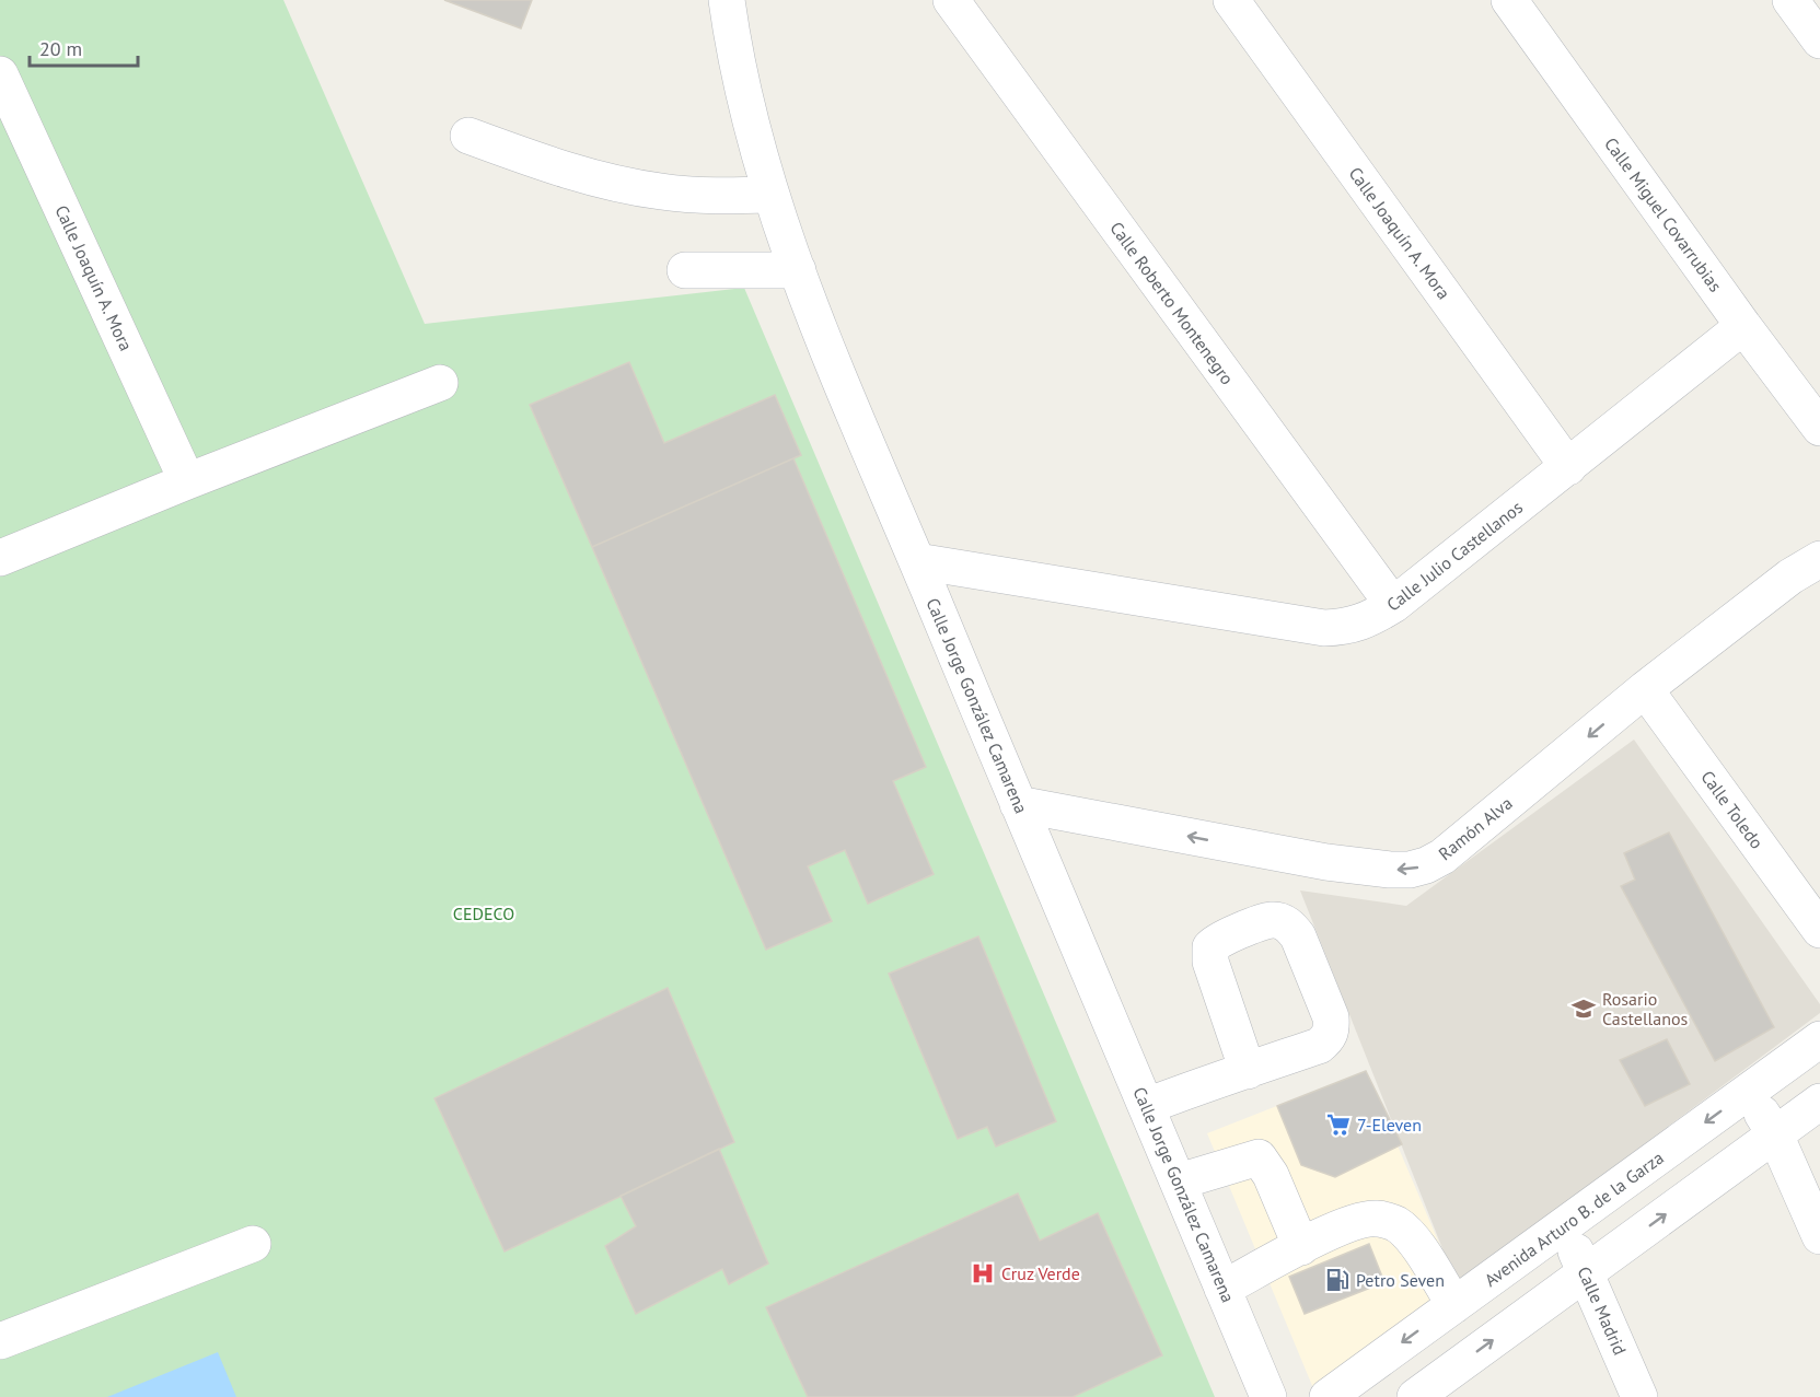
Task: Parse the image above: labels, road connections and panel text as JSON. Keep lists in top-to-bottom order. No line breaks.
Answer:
{"streets":{"street":["Calle Miguel Covarrubias","Calle Joaquín A. Mora","Calle Roberto Montenegro","Calle Julio Castellanos","Calle Jorge González Camarena","Calle Toledo","Ramón Alva","Avenida Arturo B. de la Garza","Calle Madrid"]},"crossings":[["Calle Miguel Covarrubias","Calle Julio Castellanos"],["Calle Joaquín A. Mora","Calle Julio Castellanos"],["Calle Roberto Montenegro","Calle Julio Castellanos"],["Calle Julio Castellanos","Calle Jorge González Camarena"],["Calle Jorge González Camarena","Ramón Alva"],["Calle Toledo","Ramón Alva"],["Avenida Arturo B. de la Garza","Calle Madrid"]],"one_way":["Ramón Alva"],"parks":["CEDECO"],"places":{"school or university":["Rosario Castellanos"],"supermarket":["7-Eleven"],"hospital":["Cruz Verde"],"fuel station":["Petro Seven"]},"scale_bar":"20 m"}
